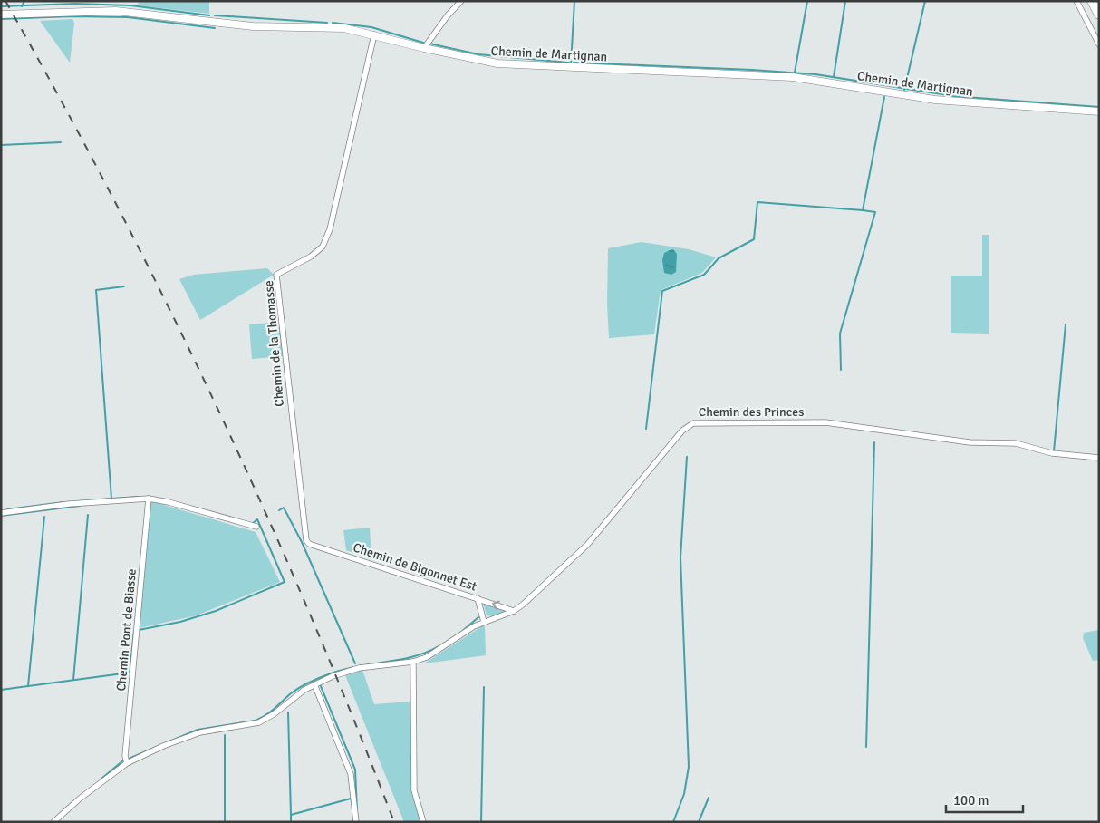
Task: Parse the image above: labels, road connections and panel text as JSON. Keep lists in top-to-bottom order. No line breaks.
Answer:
{"streets":{"main road":["Chemin de Martignan"],"street":["Chemin de la Thomasse","Chemin des Princes","Chemin de Bigonnet Est","Chemin Pont de Biasse"]},"crossings":[["Chemin de Martignan","Chemin de la Thomasse"],["Chemin de la Thomasse","Chemin de Bigonnet Est"],["Chemin des Princes","Chemin de Bigonnet Est"],["Chemin des Princes","Chemin Pont de Biasse"]],"scale_bar":"100 m"}
